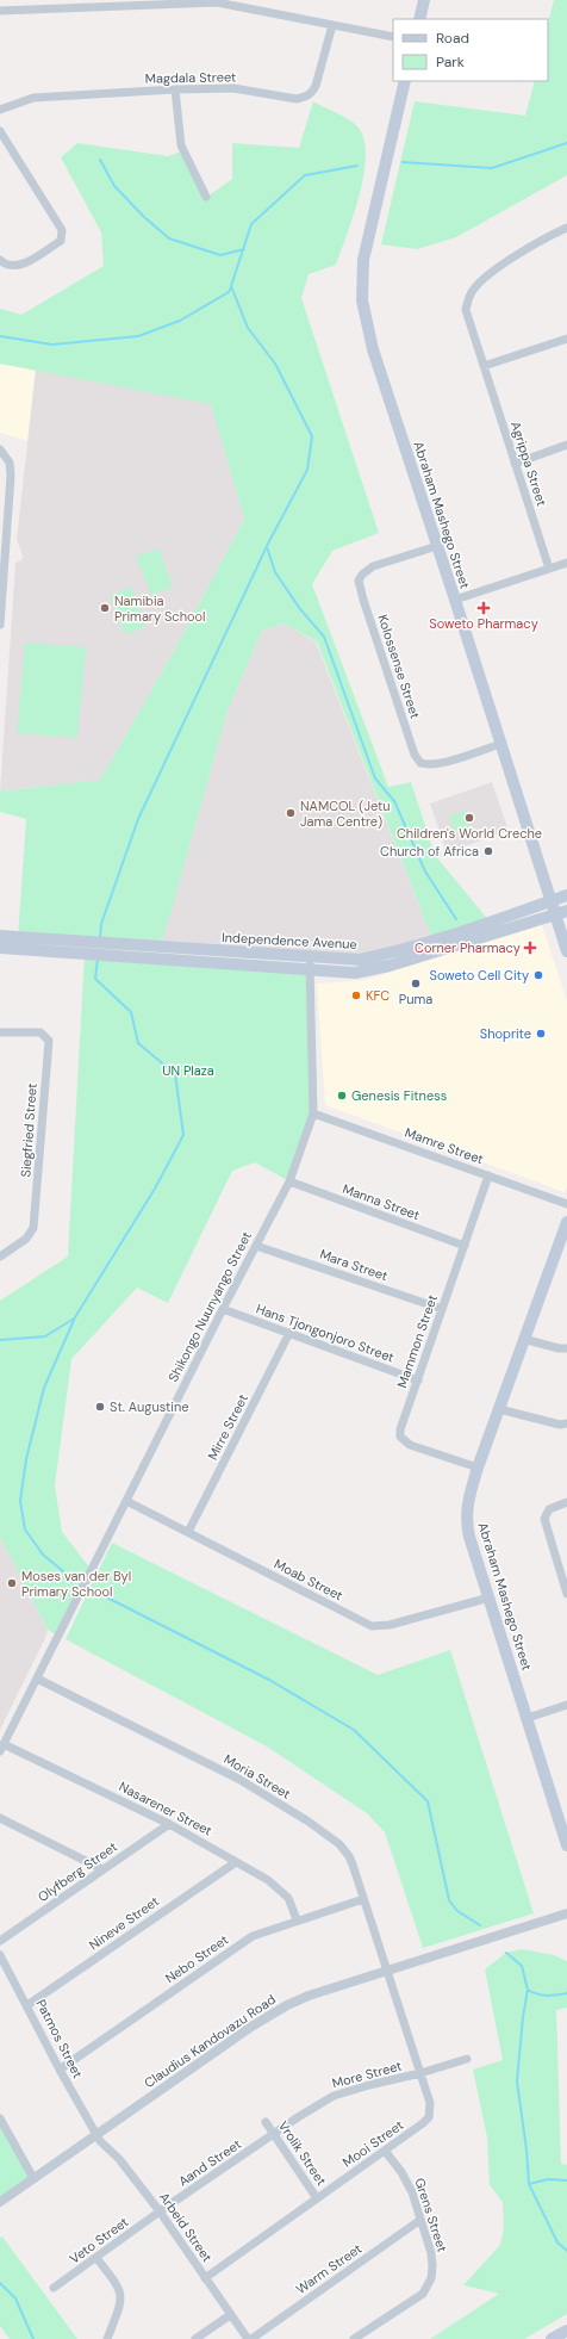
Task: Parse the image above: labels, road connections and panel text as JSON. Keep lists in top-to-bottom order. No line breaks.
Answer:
{"streets":{"main road":["Abraham Mashego Street","Independence Avenue"],"street":["Magdala Street","Agrippa Street","Kolossense Street","Siegfried Street","Mamre Street","Manna Street","Mara Street","Shikongo Nuunyango Street","Hans Tjongonjoro Street","Mammon Street","Mirre Street","Moab Street","Moria Street","Nasarener Street","Olyfberg Street","Nineve Street","Nebo Street","Patmos Street","Claudius Kandovazu Road","More Street","Mooi Street","Vrolik Street","Aand Street","Grens Street","Arbeid Street","Veto Street","Warm Street"]},"crossings":[["Abraham Mashego Street","Kolossense Street"],["Abraham Mashego Street","Independence Avenue"],["Abraham Mashego Street","Mammon Street"],["Abraham Mashego Street","Moab Street"],["Independence Avenue","Shikongo Nuunyango Street"],["Mamre Street","Shikongo Nuunyango Street"],["Mamre Street","Mammon Street"],["Manna Street","Shikongo Nuunyango Street"],["Manna Street","Mammon Street"],["Mara Street","Shikongo Nuunyango Street"],["Mara Street","Mammon Street"],["Shikongo Nuunyango Street","Hans Tjongonjoro Street"],["Shikongo Nuunyango Street","Moab Street"],["Shikongo Nuunyango Street","Moria Street"],["Shikongo Nuunyango Street","Nasarener Street"],["Hans Tjongonjoro Street","Mammon Street"],["Hans Tjongonjoro Street","Mirre Street"],["Mirre Street","Moab Street"],["Moria Street","Nebo Street"],["Moria Street","Claudius Kandovazu Road"],["Moria Street","Mooi Street"],["Nasarener Street","Olyfberg Street"],["Nasarener Street","Nineve Street"],["Nasarener Street","Nebo Street"],["Nineve Street","Patmos Street"],["Nebo Street","Patmos Street"],["Patmos Street","Claudius Kandovazu Road"],["Patmos Street","Arbeid Street"],["Claudius Kandovazu Road","Mooi Street"],["Claudius Kandovazu Road","Arbeid Street"],["More Street","Mooi Street"],["More Street","Vrolik Street"],["More Street","Aand Street"],["Mooi Street","Vrolik Street"],["Mooi Street","Grens Street"],["Mooi Street","Arbeid Street"],["Vrolik Street","Aand Street"],["Aand Street","Arbeid Street"],["Aand Street","Veto Street"],["Grens Street","Warm Street"],["Arbeid Street","Veto Street"],["Arbeid Street","Warm Street"]],"parks":["UN Plaza"],"places":{"other":["Namibia Primary School","NAMCOL (Jetu Jama Centre)","Children's World Creche","Church of Africa","Soweto Cell City","Puma","KFC","Shoprite","Genesis Fitness","St. Augustine","Moses van der Byl Primary School"],"health":["Soweto Pharmacy","Corner Pharmacy"]},"legend":["Road","Park"]}
